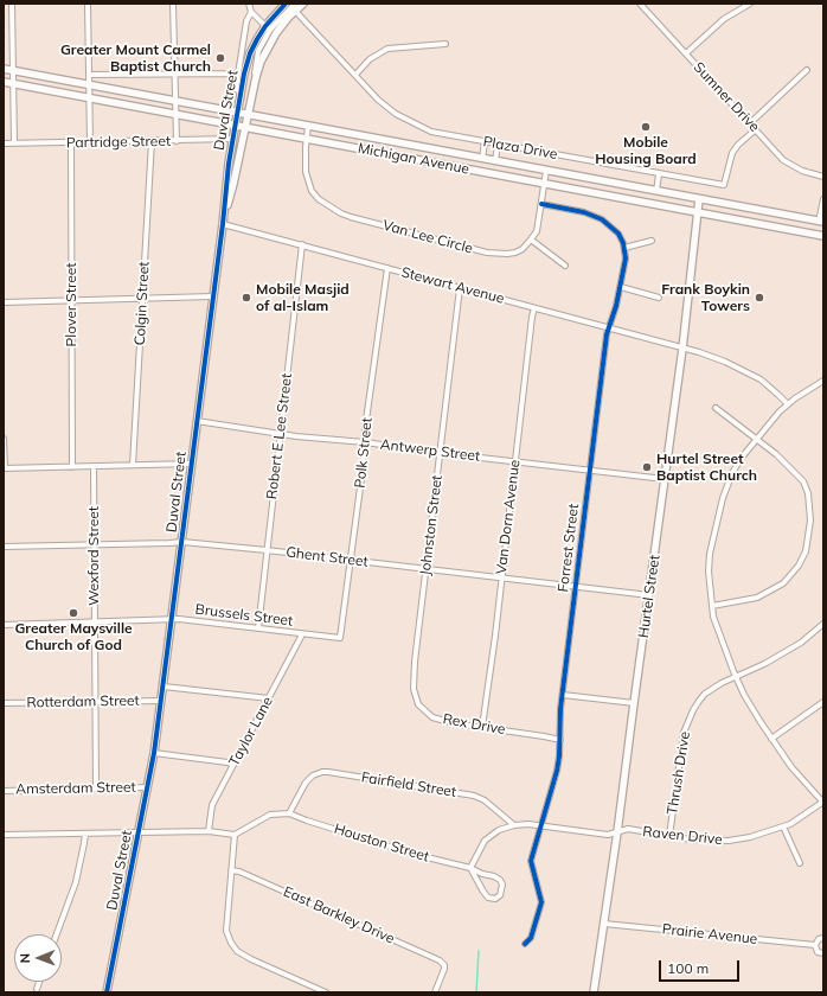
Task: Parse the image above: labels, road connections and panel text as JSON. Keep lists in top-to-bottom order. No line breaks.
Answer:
{"streets":{"street":["Sumner Drive","Duval Street","Partridge Street","Plaza Drive","Michigan Avenue","Van Lee Circle","Stewart Avenue","Colgin Street","Plover Street","Robert E Lee Street","Antwerp Street","Polk Street","Van Dorn Avenue","Johnston Street","Forrest Street","Wexford Street","Ghent Street","Hurtel Street","Brussels Street","Rotterdam Street","Rex Drive","Taylor Lane","Thrush Drive","Fairfield Street","Amsterdam Street","Raven Drive","Houston Street","East Barkley Drive","Prairie Avenue"]},"crossings":[["Sumner Drive","Plaza Drive"],["Duval Street","Partridge Street"],["Duval Street","Plaza Drive"],["Duval Street","Michigan Avenue"],["Duval Street","Stewart Avenue"],["Duval Street","Antwerp Street"],["Duval Street","Ghent Street"],["Duval Street","Brussels Street"],["Duval Street","Rotterdam Street"],["Duval Street","Amsterdam Street"],["Partridge Street","Colgin Street"],["Partridge Street","Plover Street"],["Michigan Avenue","Van Lee Circle"],["Michigan Avenue","Hurtel Street"],["Stewart Avenue","Robert E Lee Street"],["Stewart Avenue","Polk Street"],["Stewart Avenue","Van Dorn Avenue"],["Stewart Avenue","Johnston Street"],["Stewart Avenue","Forrest Street"],["Stewart Avenue","Hurtel Street"],["Robert E Lee Street","Antwerp Street"],["Robert E Lee Street","Ghent Street"],["Robert E Lee Street","Brussels Street"],["Antwerp Street","Polk Street"],["Antwerp Street","Van Dorn Avenue"],["Antwerp Street","Johnston Street"],["Antwerp Street","Forrest Street"],["Antwerp Street","Hurtel Street"],["Polk Street","Ghent Street"],["Polk Street","Brussels Street"],["Van Dorn Avenue","Ghent Street"],["Van Dorn Avenue","Rex Drive"],["Johnston Street","Ghent Street"],["Johnston Street","Rex Drive"],["Forrest Street","Ghent Street"],["Forrest Street","Rex Drive"],["Wexford Street","Ghent Street"],["Wexford Street","Brussels Street"],["Wexford Street","Rotterdam Street"],["Wexford Street","Amsterdam Street"],["Ghent Street","Hurtel Street"],["Hurtel Street","Raven Drive"],["Hurtel Street","Prairie Avenue"],["Brussels Street","Taylor Lane"],["Thrush Drive","Raven Drive"],["Fairfield Street","Houston Street"]],"places":["Greater Mount Carmel Baptist Church","Mobile Housing Board","Mobile Masjid of al-Islam","Frank Boykin Towers","Hurtel Street Baptist Church","Greater Maysville Church of God"],"scale_bar":"100 m","north":"left"}
